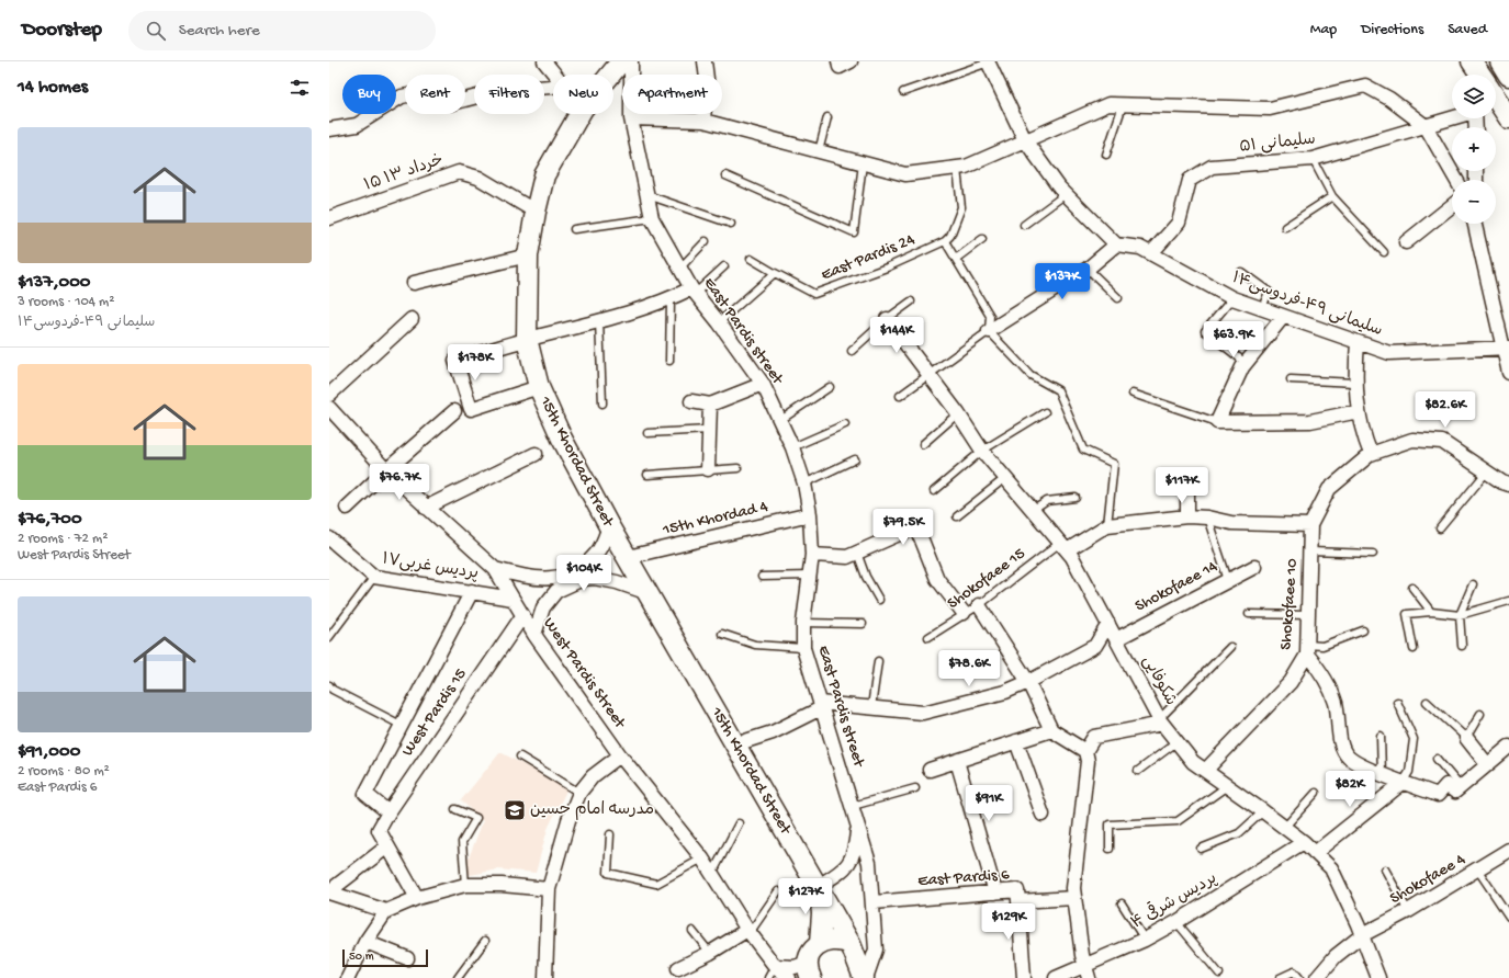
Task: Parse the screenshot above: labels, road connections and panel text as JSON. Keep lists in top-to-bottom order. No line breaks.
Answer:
{"streets":{"street":["سلیمانی ۵۱","۱۵ خرداد ۱۳","سلیمانی ۴۹-فردوسی۱۴","East Pardis street","15th Khordad Street","15th Khordad 4","پردیس غربی۱۷","Shokofaee 14","Shokofaee 10","West Pardis Street","شکوفایی","West Pardis 15","East Pardis 6","Shokofaee 4","پردیس شرقی ۴"],"lane":["East Pardis 24","Shokofaee 15"]},"crossings":[["سلیمانی ۵۱","سلیمانی ۴۹-فردوسی۱۴"],["۱۵ خرداد ۱۳","15th Khordad Street"],["East Pardis street","15th Khordad 4"],["15th Khordad Street","15th Khordad 4"],["پردیس غربی۱۷","West Pardis Street"],["Shokofaee 15","شکوفایی"],["Shokofaee 14","شکوفایی"],["Shokofaee 10","شکوفایی"],["West Pardis Street","West Pardis 15"],["شکوفایی","Shokofaee 4"],["شکوفایی","پردیس شرقی ۴"]],"places":{"school or university":["مدرسه امام حسین"]},"scale_bar":"50 m","page":{"header":"Doorstep","search":"Search here","nav":["Map","Directions","Saved"],"heading":"14 homes","map_buttons":["+","−"],"chip":["Buy","Rent","Filters","New","Apartment"],"list":[{"name":"$137,000","note":"3 rooms · 104 m² · سلیمانی ۴۹-فردوسی۱۴"},{"name":"$76,700","note":"2 rooms · 72 m² · West Pardis Street"},{"name":"$91,000","note":"2 rooms · 80 m² · East Pardis 6"}],"price":["$137K","$144K","$63.9K","$178K","$82.6K","$76.7K","$117K","$79.5K","$104K","$78.6K","$82K","$91K","$127K","$129K"],"scale":"50 m"}}
